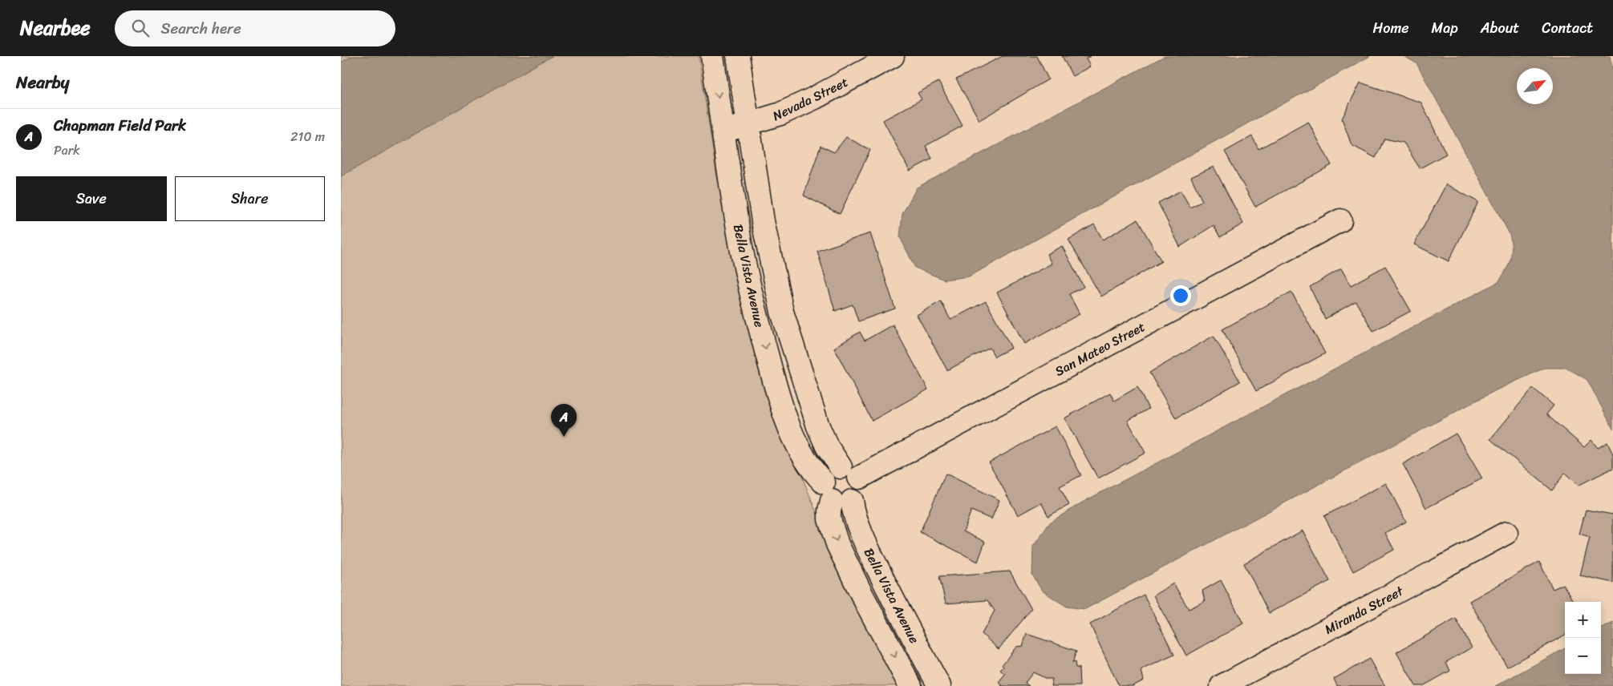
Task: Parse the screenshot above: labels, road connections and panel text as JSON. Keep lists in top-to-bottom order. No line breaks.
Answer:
{"streets":{"street":["Nevada Street","Bella Vista Avenue","San Mateo Street","Miranda Street"]},"crossings":[["Nevada Street","Bella Vista Avenue"],["Bella Vista Avenue","San Mateo Street"]],"north":"top right","page":{"header":"Nearbee","search":"Search here","nav":["Home","Map","About","Contact"],"heading":"Nearby","list":[{"mark":"A","name":"Chapman Field Park","note":"Park","value":"210 m"}],"buttons":["Save","Share"],"pins":"A","map_buttons":["+","−"]}}
